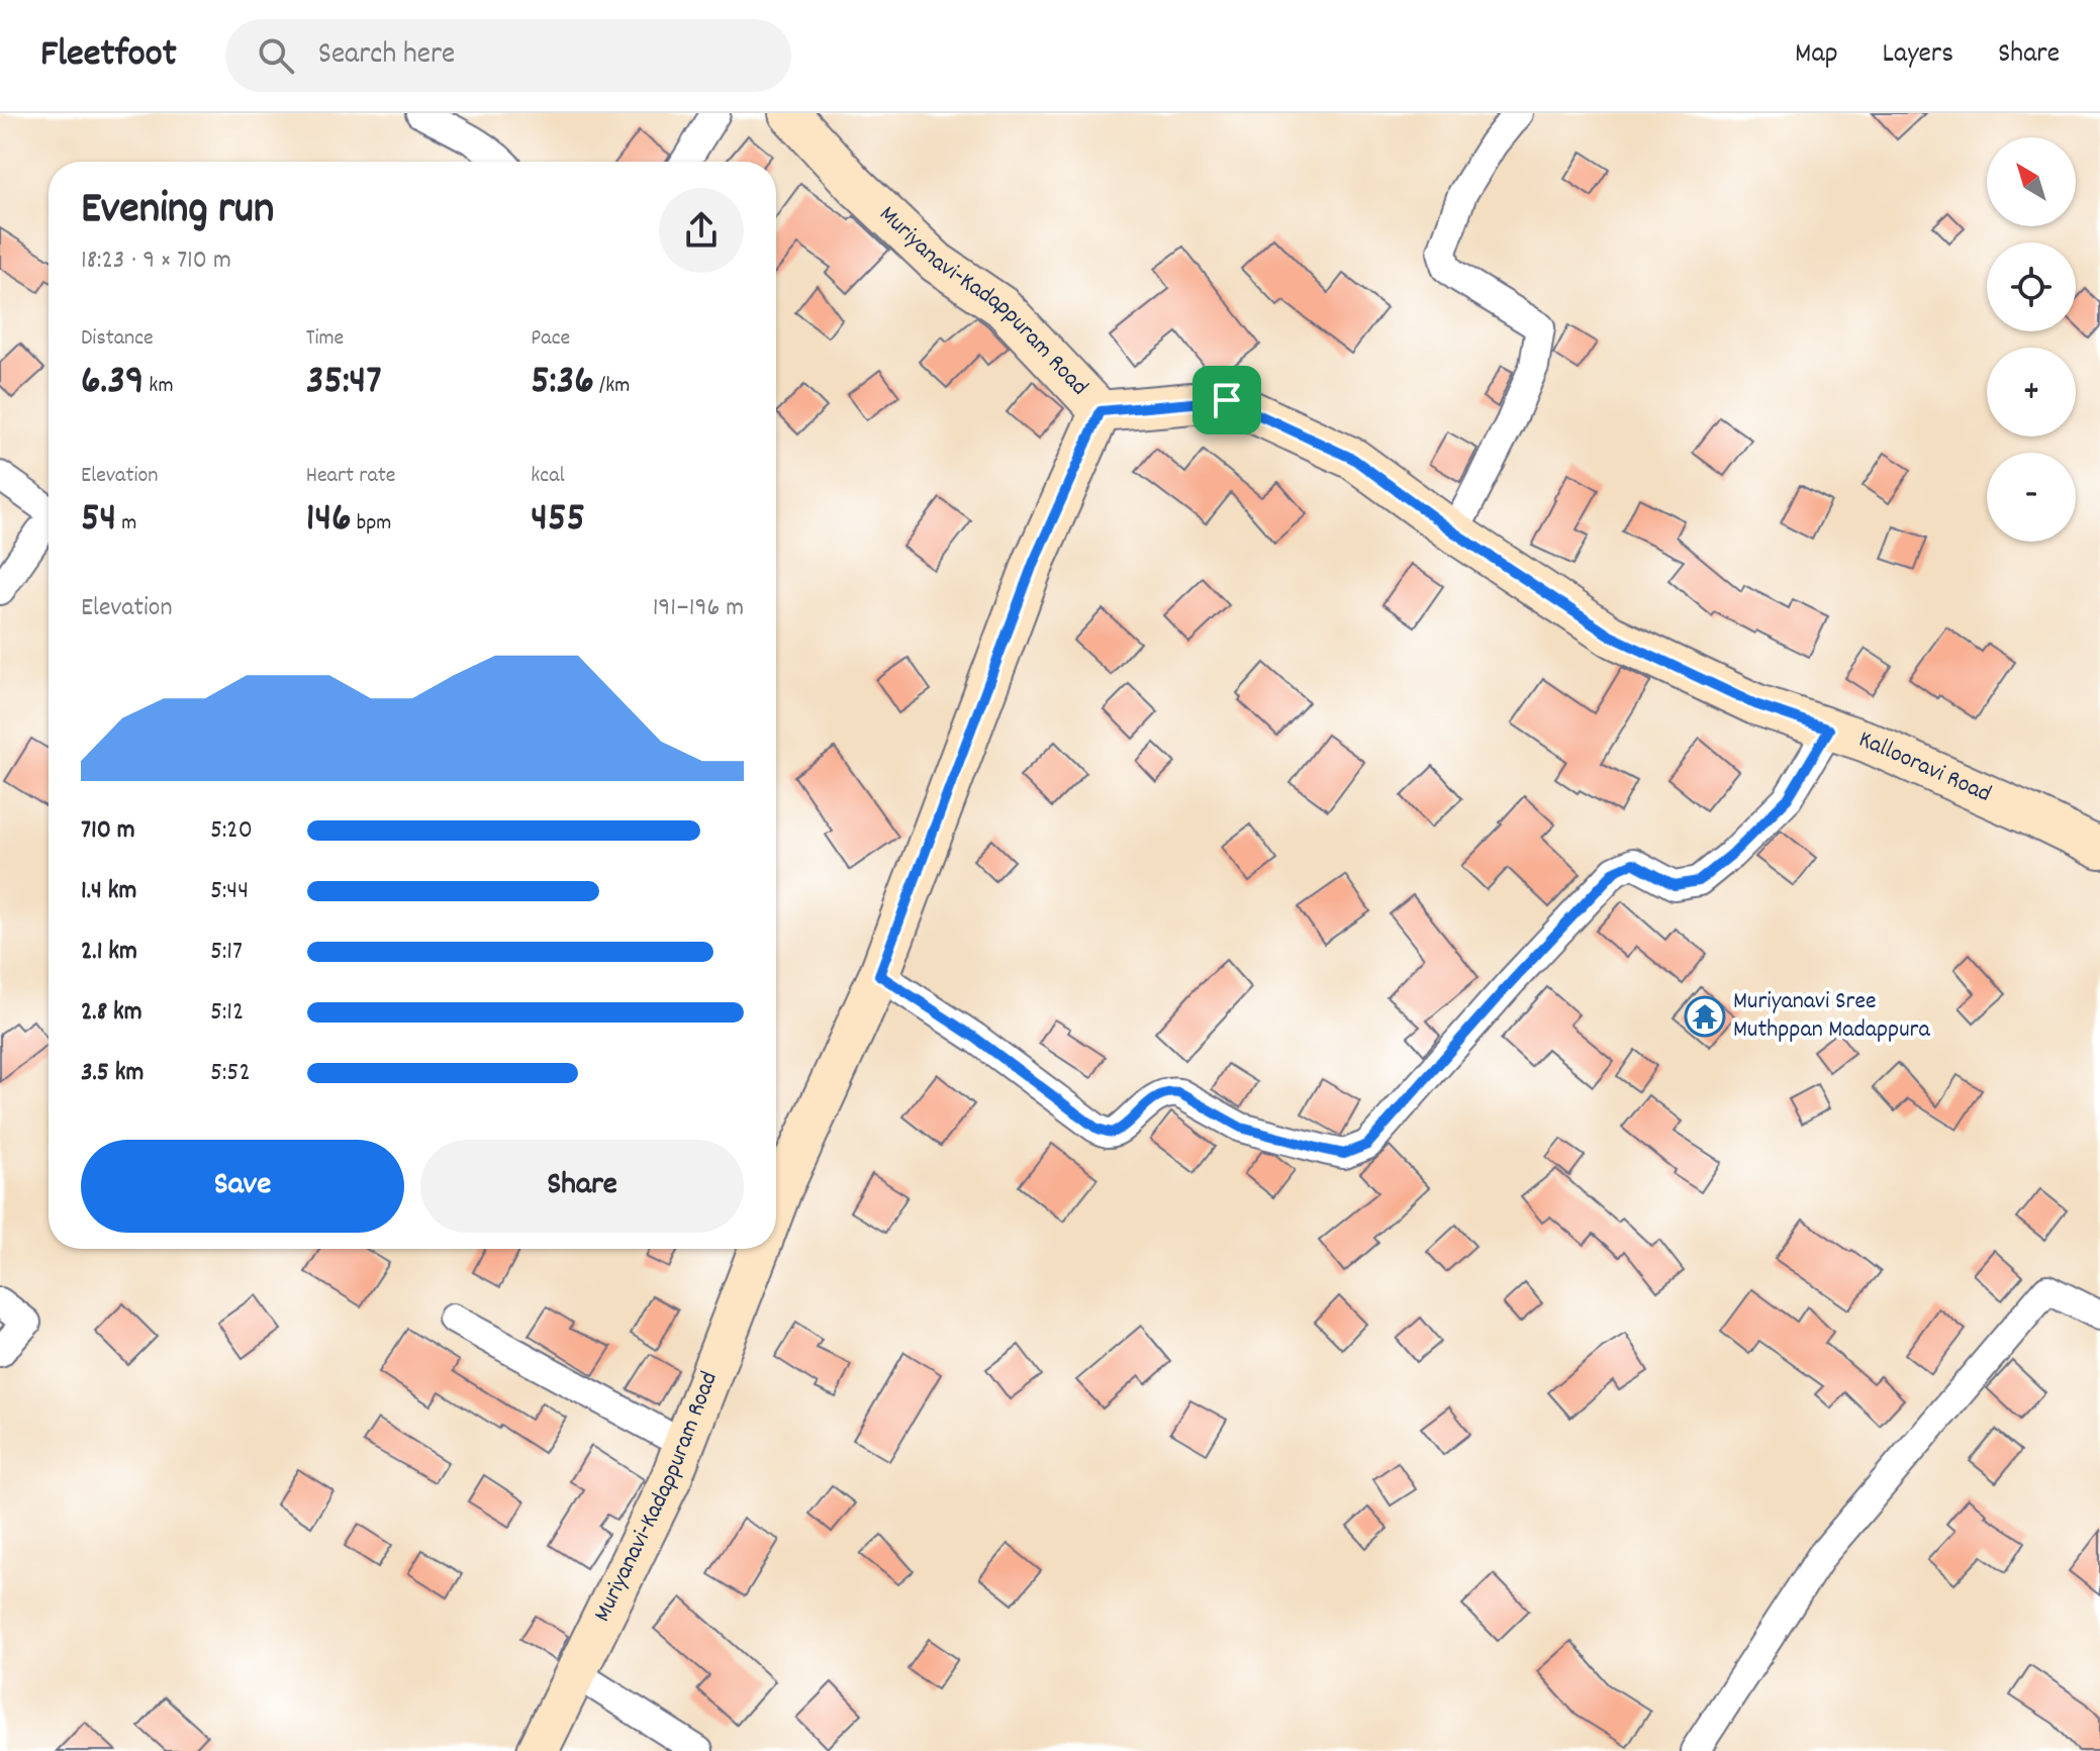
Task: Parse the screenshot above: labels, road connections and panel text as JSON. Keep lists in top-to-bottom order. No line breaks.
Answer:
{"streets":{"main road":["Muriyanavi-Kadappuram Road","Kallooravi Road"]},"crossings":[["Muriyanavi-Kadappuram Road","Kallooravi Road"]],"places":{"temple":["Muriyanavi Sree Muthppan Madappura"]},"north":"top left","page":{"header":"Fleetfoot","search":"Search here","nav":["Map","Layers","Share"],"map_buttons":["+","−"],"heading":["Evening run","18:23 · 9 × 710 m"],"stats":[["Distance","6.39 km"],["Time","35:47"],["Pace","5:36 /km"],["Elevation","54 m"],["Heart rate","146 bpm"],["kcal","455"]],"chart":["Elevation","191–196 m"],"list":[{"name":"710 m","note":"5:20"},{"name":"1.4 km","note":"5:44"},{"name":"2.1 km","note":"5:17"},{"name":"2.8 km","note":"5:12"},{"name":"3.5 km","note":"5:52"}],"buttons":["Save","Share"]}}
